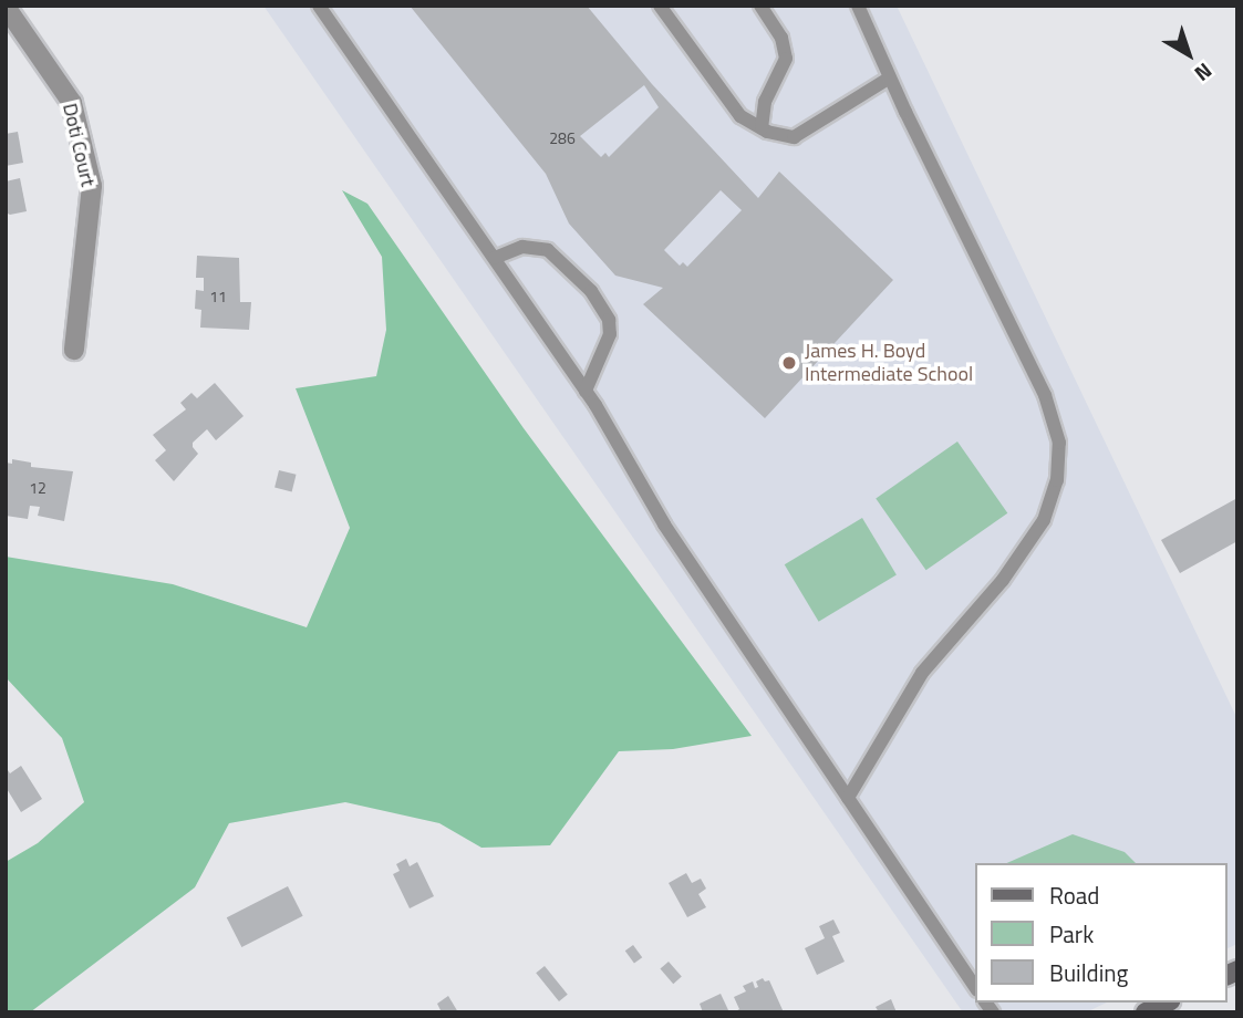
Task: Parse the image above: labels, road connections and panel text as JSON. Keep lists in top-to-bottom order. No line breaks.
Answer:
{"streets":{"street":["Doti Court"]},"places":["James H. Boyd Intermediate School"],"house_numbers":["286","11","12"],"legend":["Road","Park","Building"],"north":"bottom right"}
